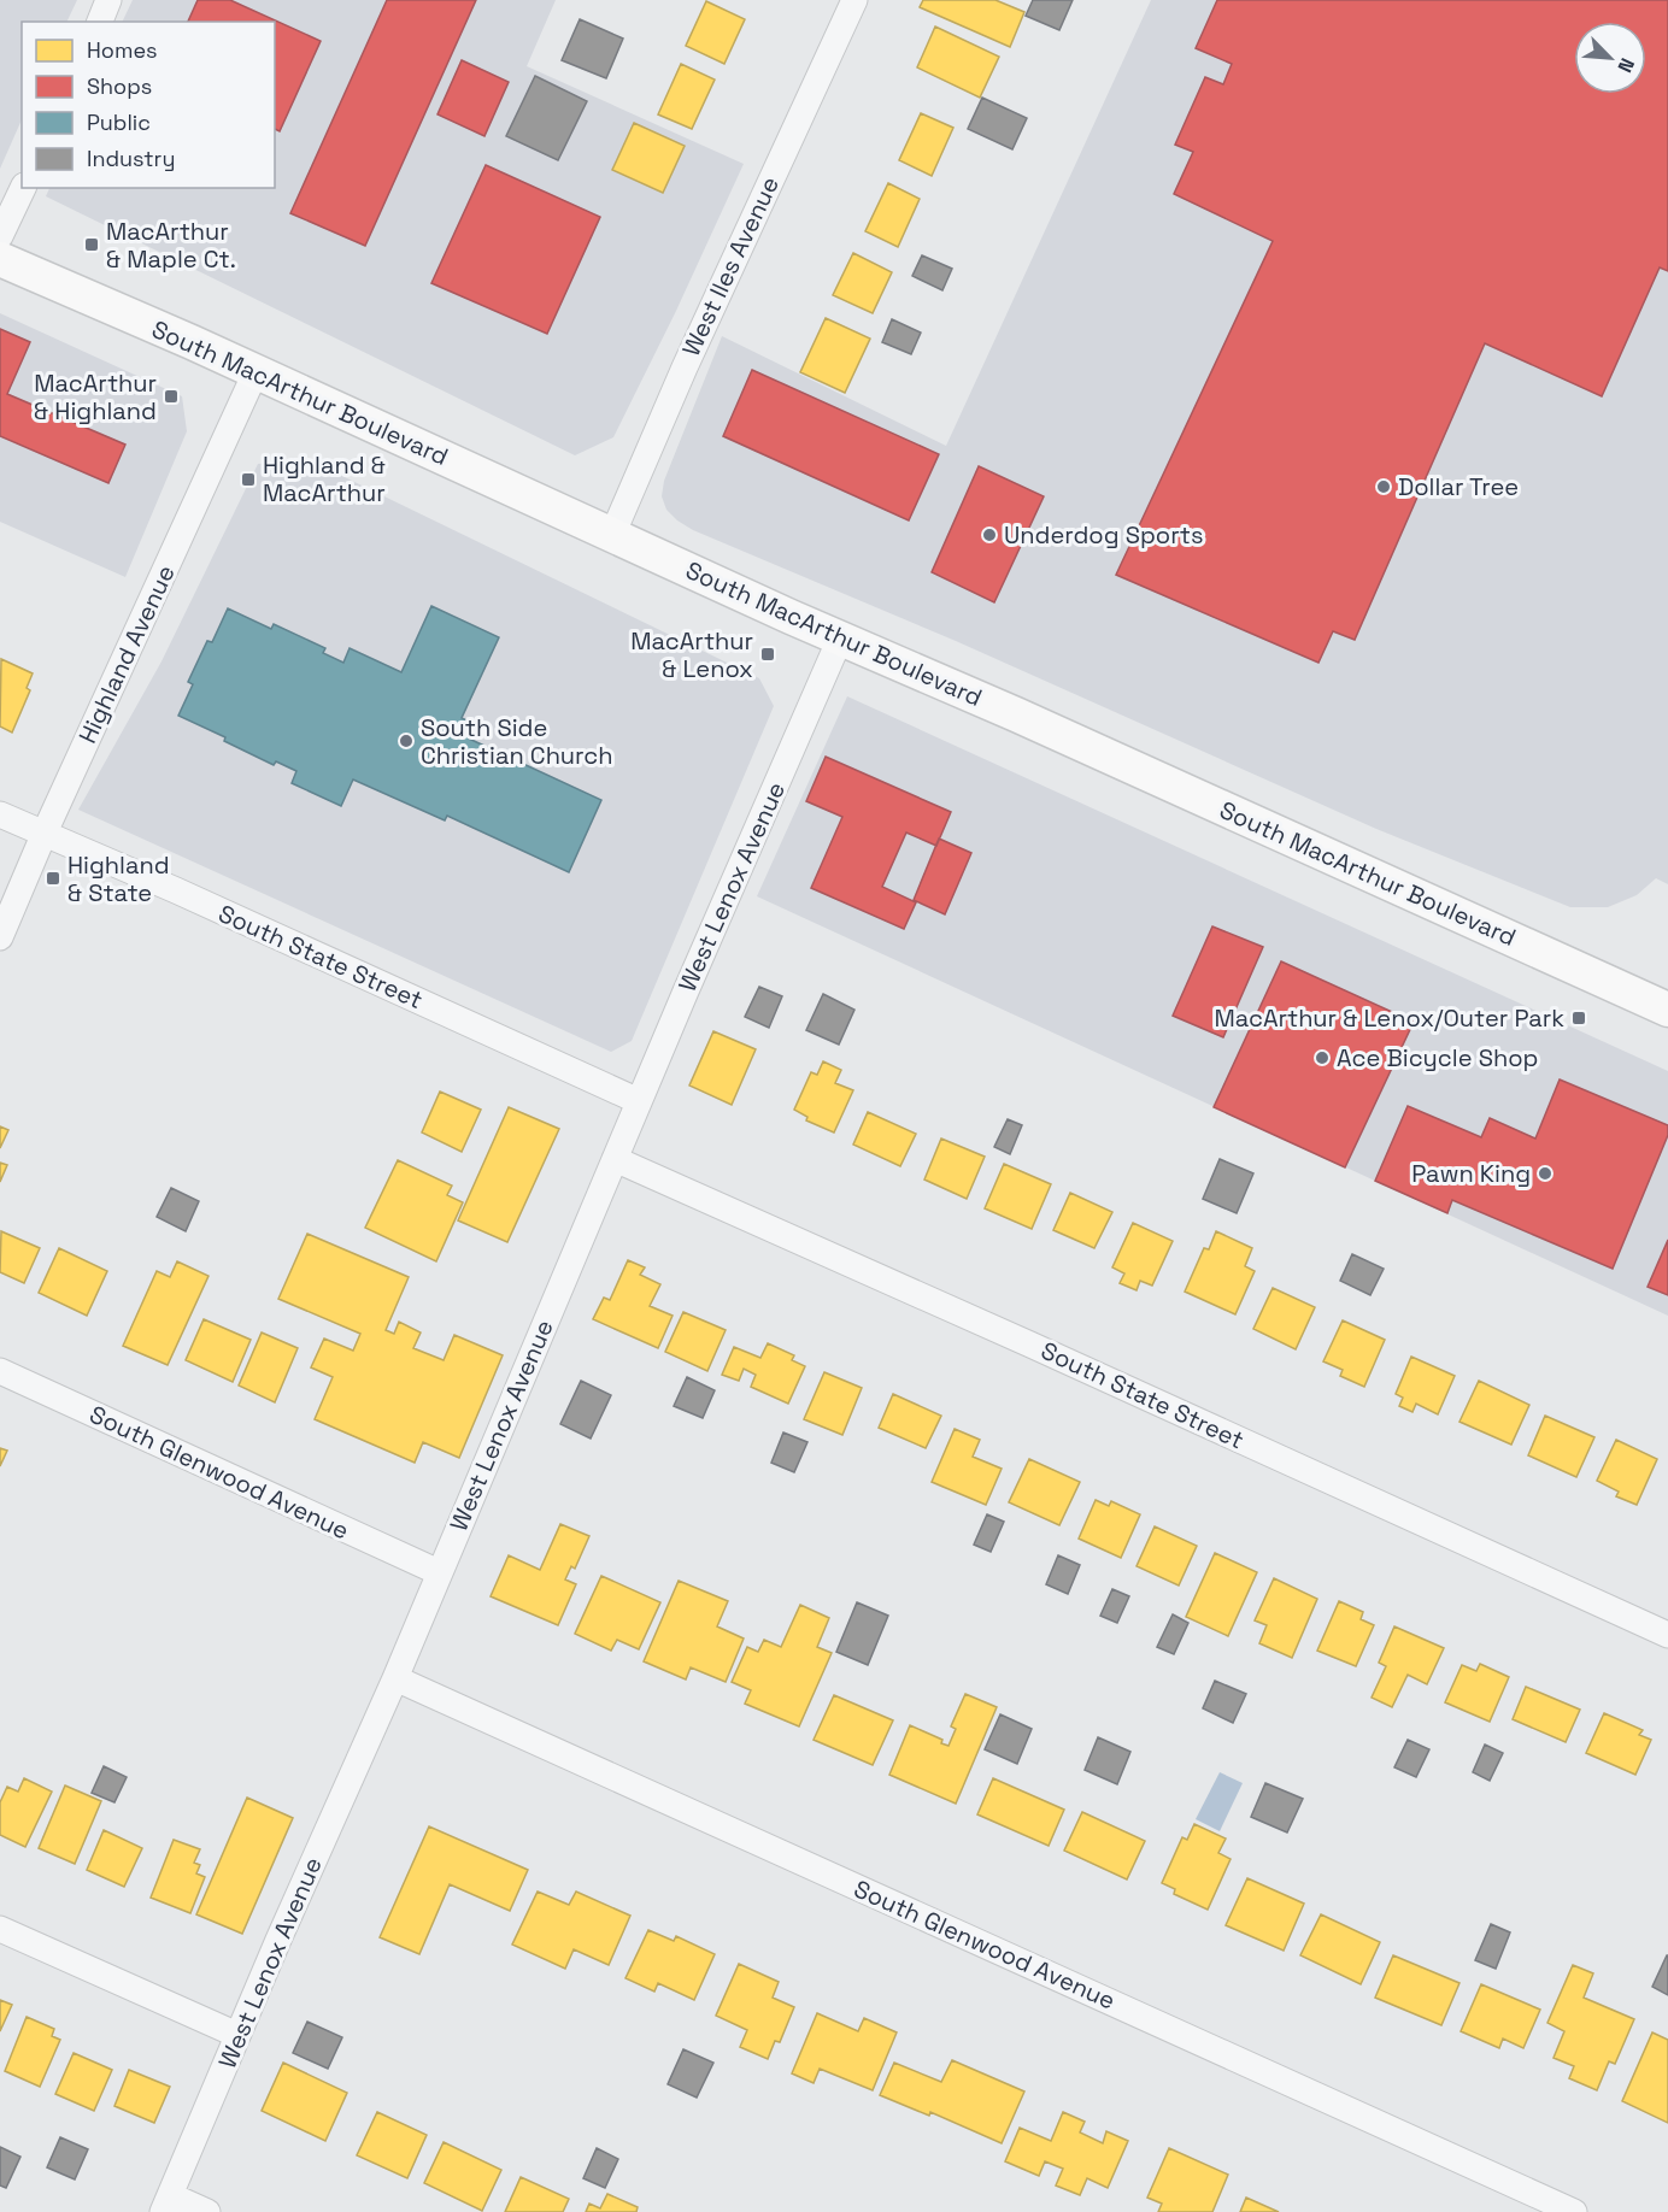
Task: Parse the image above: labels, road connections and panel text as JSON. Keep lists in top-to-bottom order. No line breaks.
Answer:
{"streets":{"main road":["South MacArthur Boulevard"],"street":["West Iles Avenue","Highland Avenue","West Lenox Avenue","South State Street","South Glenwood Avenue"]},"crossings":[["West Iles Avenue","South MacArthur Boulevard"],["South MacArthur Boulevard","Highland Avenue"],["South MacArthur Boulevard","West Lenox Avenue"],["Highland Avenue","South State Street"],["West Lenox Avenue","South State Street"],["West Lenox Avenue","South Glenwood Avenue"]],"places":{"transit":["MacArthur & Maple Ct.","MacArthur & Highland","Highland & MacArthur","MacArthur & Lenox","Highland & State","MacArthur & Lenox/Outer Park"],"other":["Dollar Tree","Underdog Sports","South Side Christian Church","Ace Bicycle Shop","Pawn King"]},"legend":["Homes","Shops","Public","Industry"],"north":"bottom right"}
